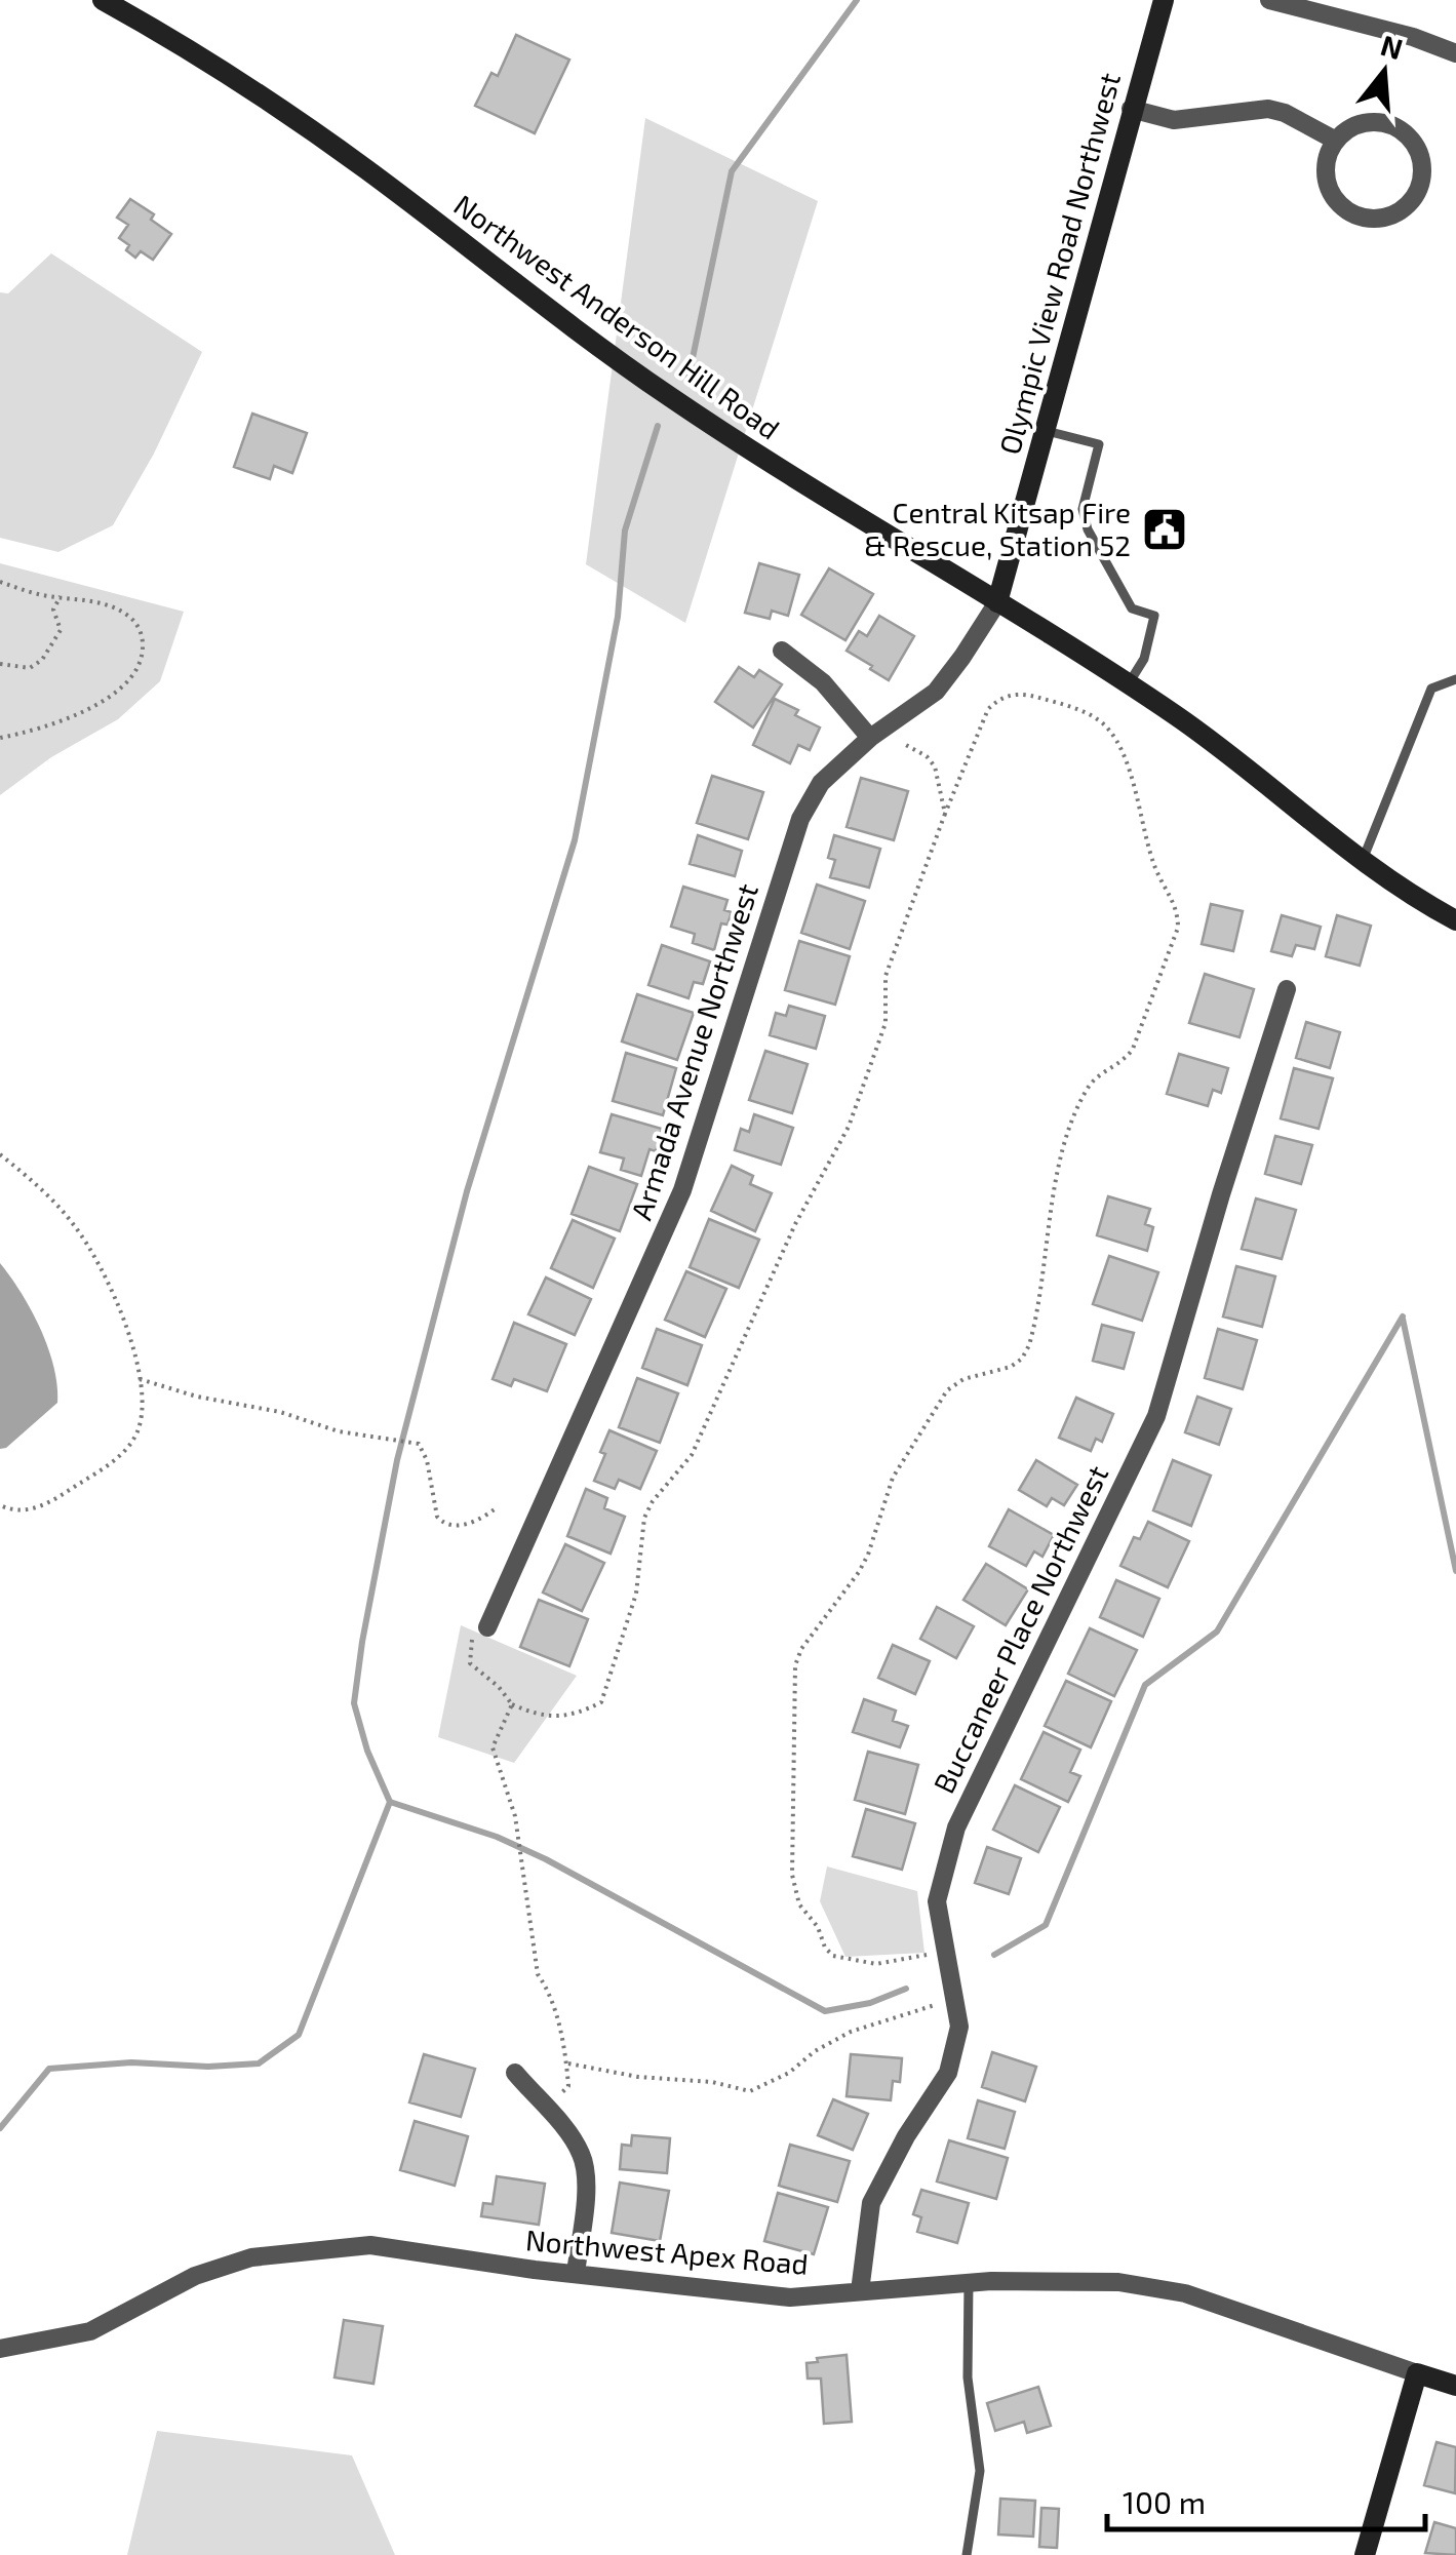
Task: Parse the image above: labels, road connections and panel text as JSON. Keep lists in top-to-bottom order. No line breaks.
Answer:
{"streets":{"main road":["Olympic View Road Northwest","Northwest Anderson Hill Road","Northwest Apex Road"],"street":["Armada Avenue Northwest","Buccaneer Place Northwest"]},"crossings":[["Olympic View Road Northwest","Northwest Anderson Hill Road"],["Olympic View Road Northwest","Armada Avenue Northwest"],["Northwest Anderson Hill Road","Armada Avenue Northwest"],["Buccaneer Place Northwest","Northwest Apex Road"]],"places":{"public building":["Central Kitsap Fire & Rescue, Station 52"]},"scale_bar":"100 m","north":"top"}
